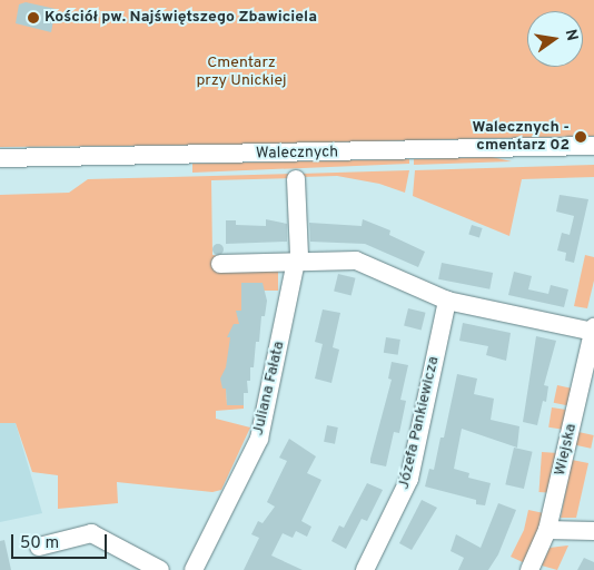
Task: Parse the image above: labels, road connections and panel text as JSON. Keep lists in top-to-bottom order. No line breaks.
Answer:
{"streets":{"street":["Walecznych","Juliana Fałata","Józefa Pankiewicza","Wiejska"]},"parks":["Cmentarz przy Unickiej"],"places":["Kościół pw. Najświętszego Zbawiciela","Walecznych - cmentarz 02"],"scale_bar":"50 m","north":"right"}
